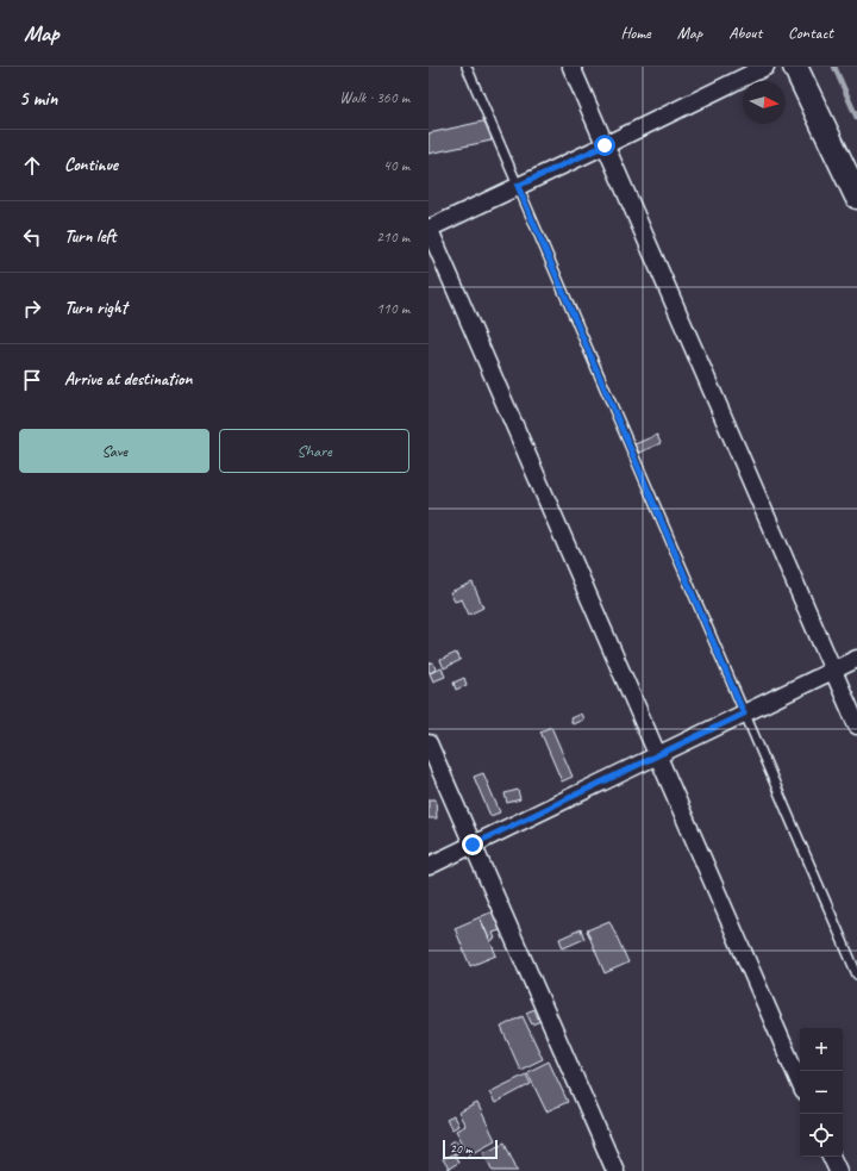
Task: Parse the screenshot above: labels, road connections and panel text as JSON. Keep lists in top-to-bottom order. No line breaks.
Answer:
{"scale_bar":"20 m","north":"right","page":{"header":"Map","nav":["Home","Map","About","Contact"],"heading":["5 min","Walk · 360 m"],"list":[["Continue","40 m"],["Turn left","210 m"],["Turn right","110 m"],"Arrive at destination"],"buttons":["Save","Share"],"map_buttons":["+","−"],"scale":"20 m"}}
